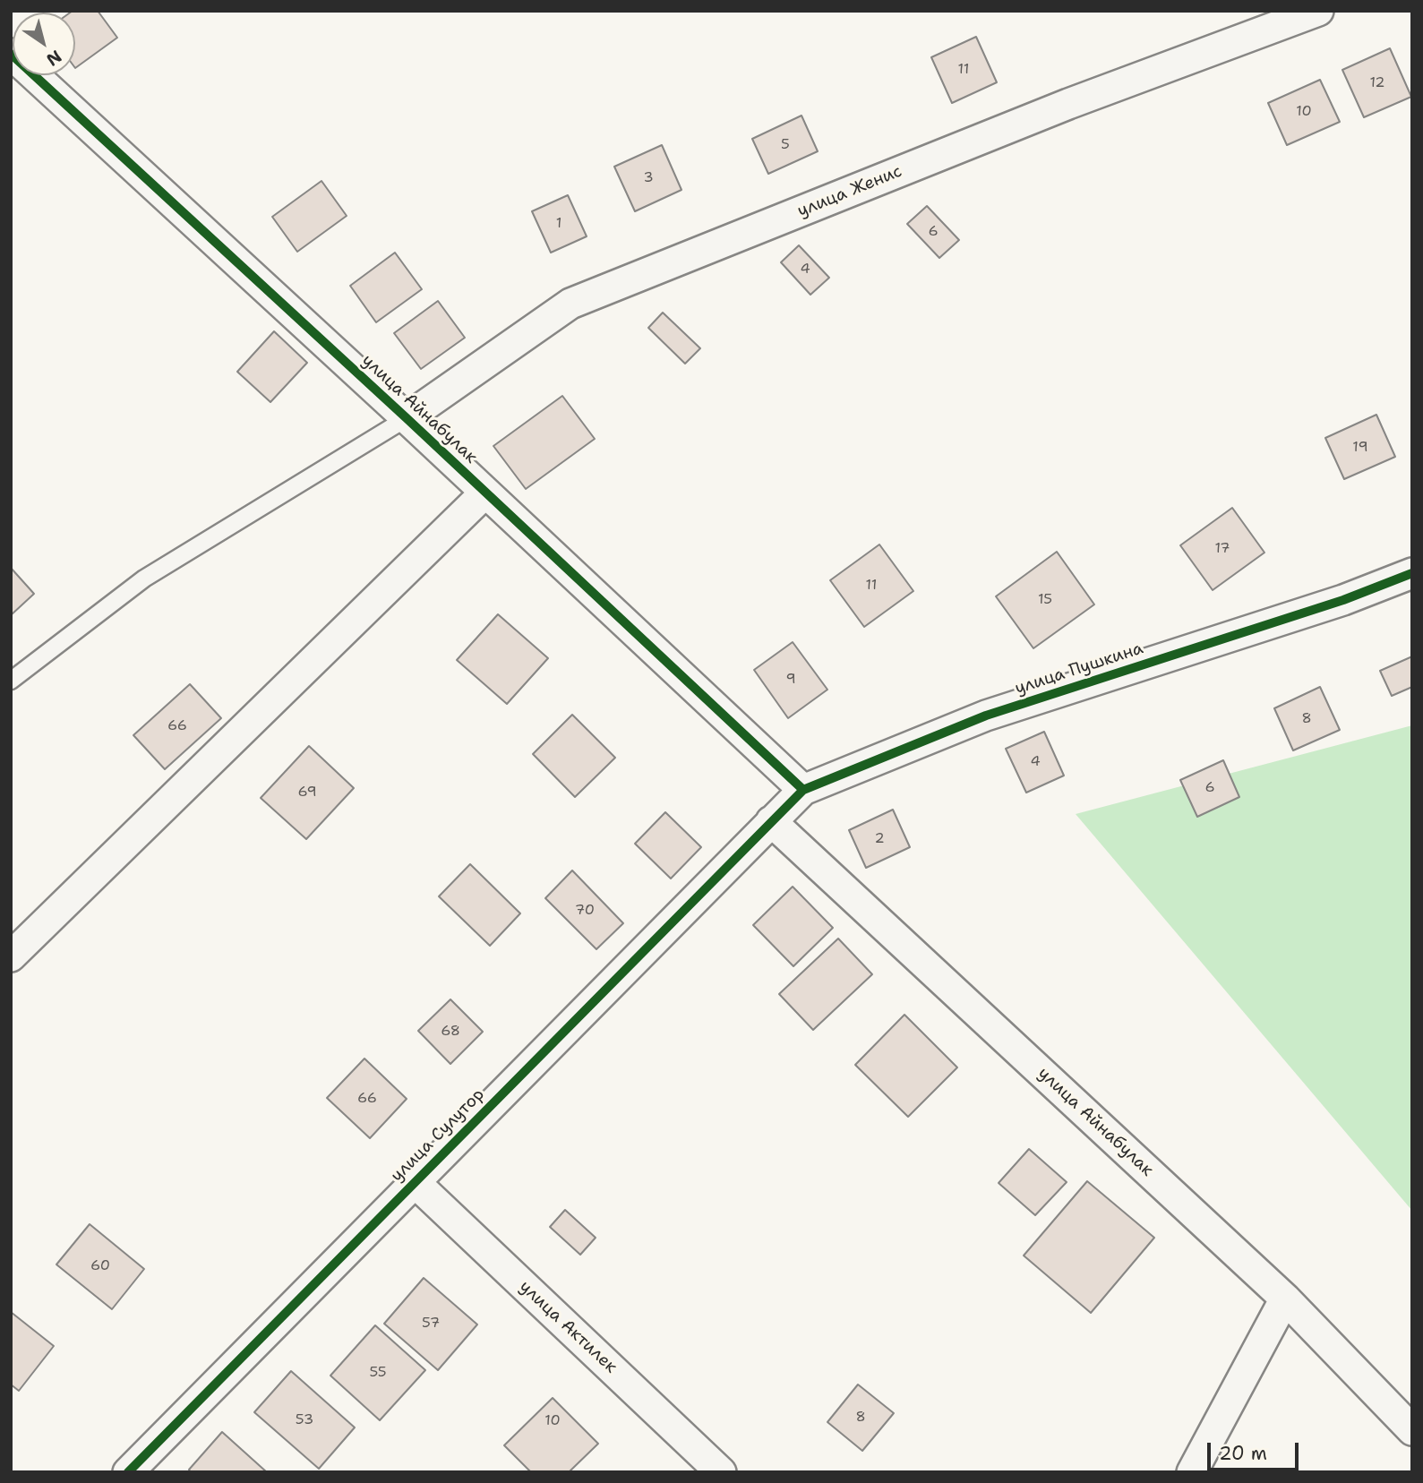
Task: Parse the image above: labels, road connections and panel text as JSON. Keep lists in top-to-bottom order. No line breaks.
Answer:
{"streets":{"street":["улица Женис","улица Айнабулак","улица Пушкина","улица Сулутор","улица Актилек"]},"crossings":[["улица Женис","улица Айнабулак"],["улица Айнабулак","улица Пушкина"],["улица Айнабулак","улица Сулутор"],["улица Пушкина","улица Сулутор"],["улица Сулутор","улица Актилек"]],"house_numbers":["11","12","10","5","3","1","6","4","19","17","11","15","9","8","66","4","6","69","2","70","68","66","60","57","55","8","53","10"],"scale_bar":"20 m","north":"bottom right"}
